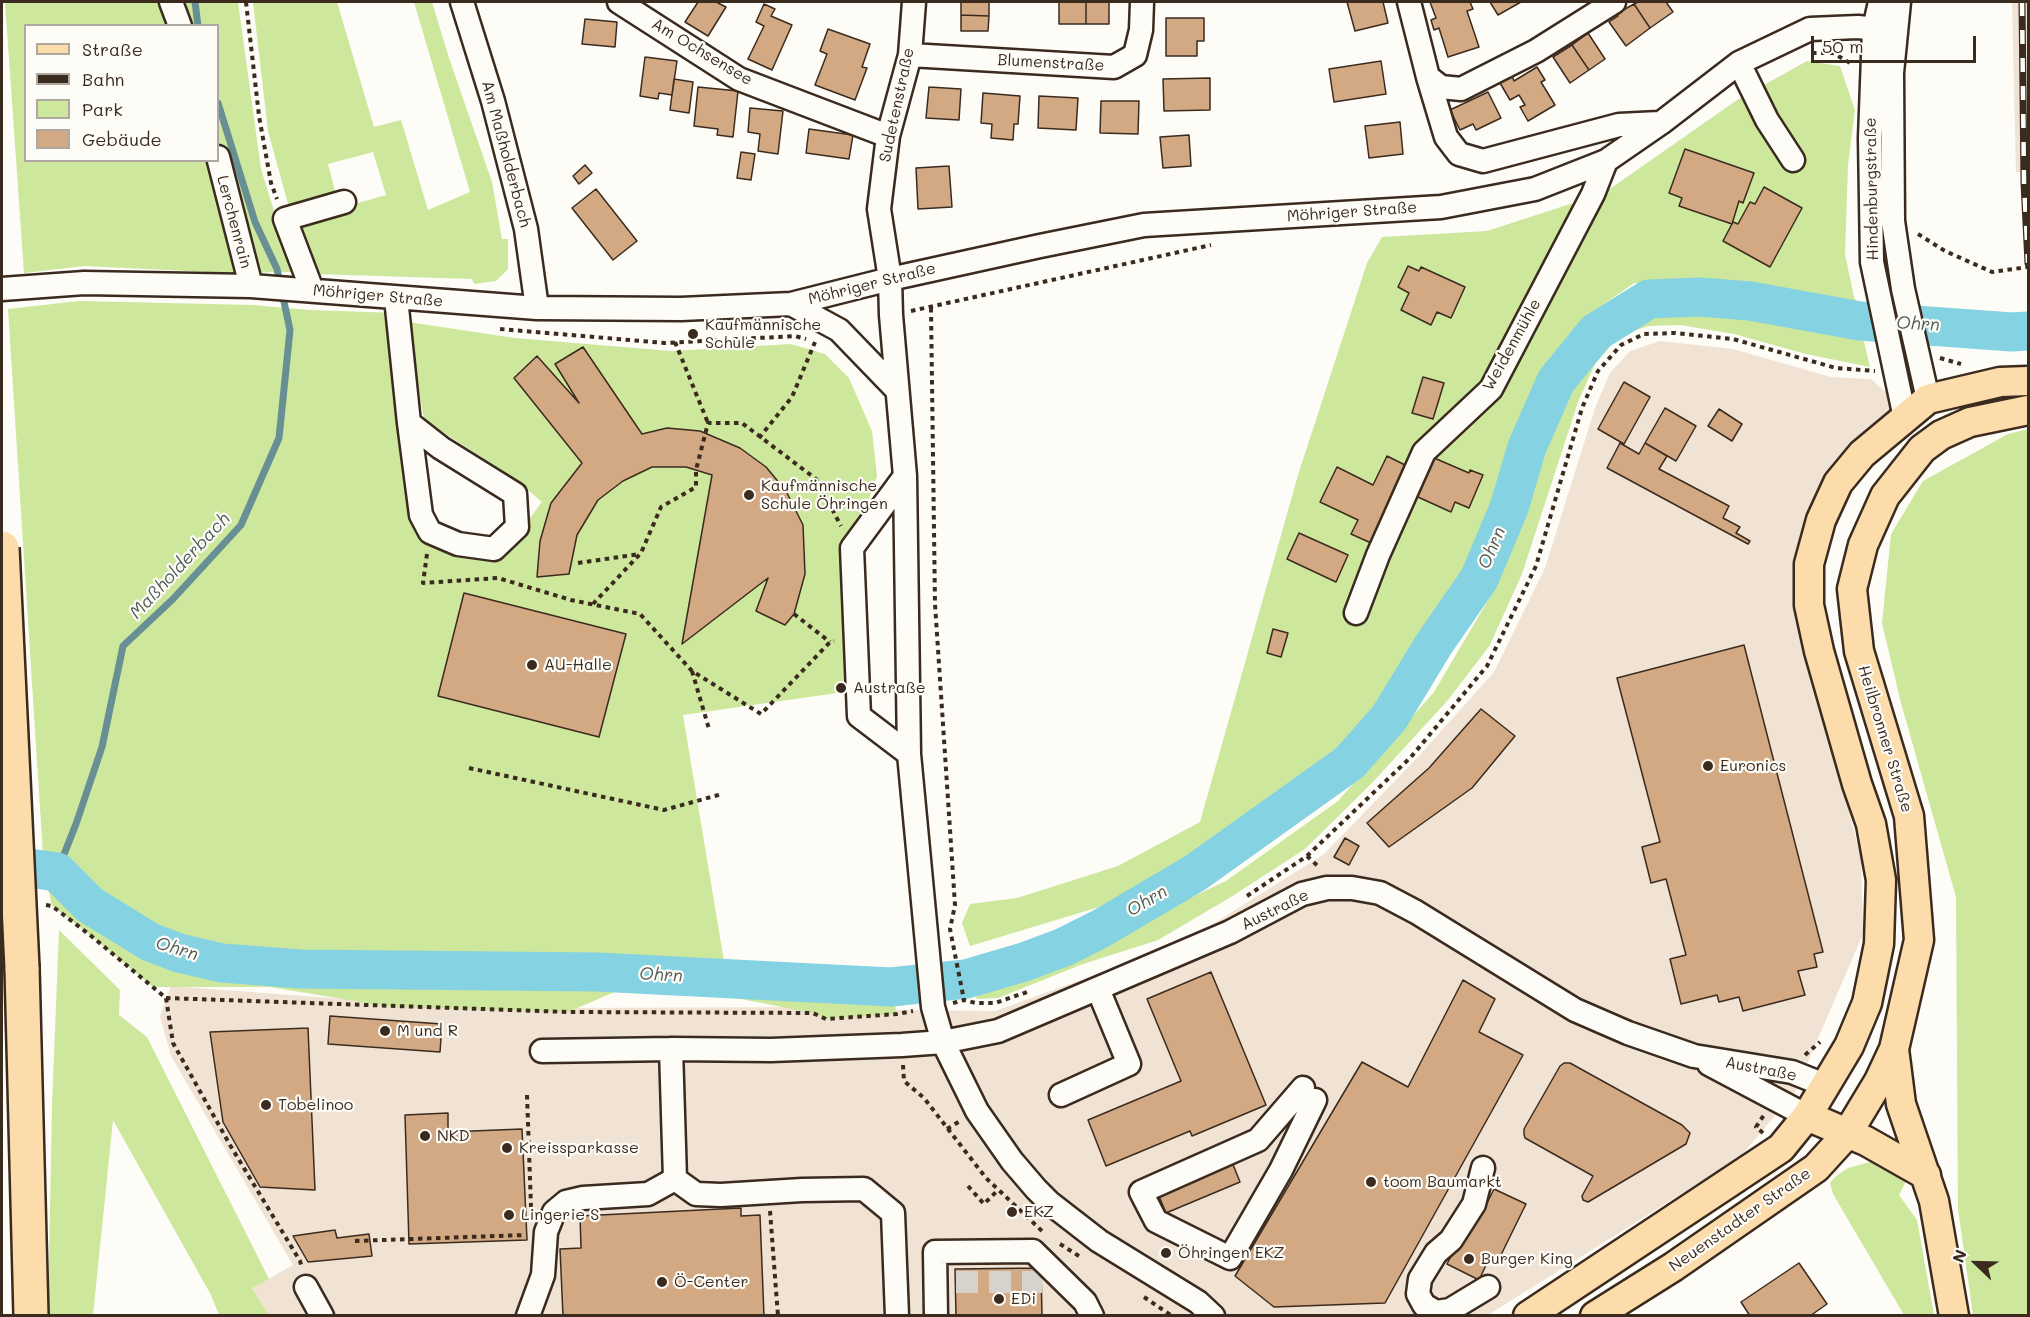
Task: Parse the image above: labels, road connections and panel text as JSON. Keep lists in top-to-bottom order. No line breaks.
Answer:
{"streets":{"main road":["Heilbronner Straße","Neuenstadter Straße"],"street":["Am Ochsensee","Blumenstraße","Sudetenstraße","Am Maßholderbach","Hindenburgstraße","Möhriger Straße","Lerchenrain","Weidenmühle","Austraße"]},"crossings":[["Am Ochsensee","Sudetenstraße"],["Blumenstraße","Sudetenstraße"],["Sudetenstraße","Möhriger Straße"],["Am Maßholderbach","Möhriger Straße"],["Hindenburgstraße","Möhriger Straße"],["Möhriger Straße","Lerchenrain"],["Möhriger Straße","Weidenmühle"],["Heilbronner Straße","Neuenstadter Straße"]],"water":["Ohrn","Maßholderbach"],"places":["Kaufmännische Schule","Kaufmännische Schule Öhringen","AU-Halle","Austraße","Euronics","M und R","Tobelinoo","NKD","Kreissparkasse","toom Baumarkt","EKZ","Lingerie S","Öhringen EKZ","Burger King","Ö-Center","EDi"],"legend":["Straße","Bahn","Park","Gebäude"],"scale_bar":"50 m","north":"top left"}
